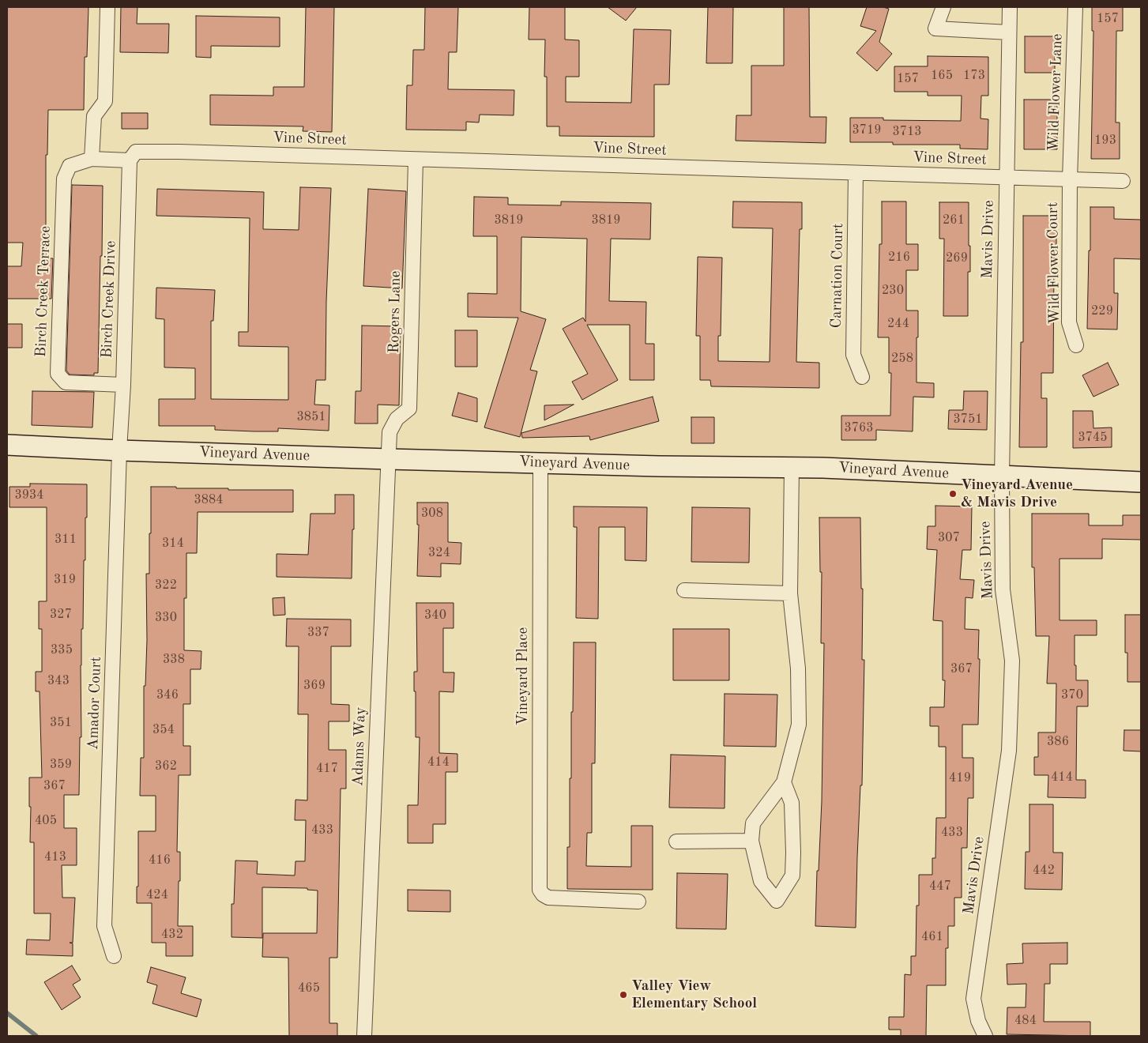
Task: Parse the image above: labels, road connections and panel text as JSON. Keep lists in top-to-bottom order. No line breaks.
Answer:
{"streets":{"street":["Wild Flower Lane","Vine Street","Mavis Drive","Wild Flower Court","Carnation Court","Birch Creek Terrace","Birch Creek Drive","Rogers Lane","Vineyard Avenue","Vineyard Place","Amador Court","Adams Way"]},"crossings":[["Wild Flower Lane","Vine Street"],["Wild Flower Lane","Wild Flower Court"],["Vine Street","Mavis Drive"],["Vine Street","Wild Flower Court"],["Vine Street","Carnation Court"],["Vine Street","Birch Creek Terrace"],["Vine Street","Birch Creek Drive"],["Vine Street","Rogers Lane"],["Mavis Drive","Vineyard Avenue"],["Birch Creek Terrace","Birch Creek Drive"],["Birch Creek Drive","Vineyard Avenue"],["Birch Creek Drive","Amador Court"],["Rogers Lane","Vineyard Avenue"],["Rogers Lane","Adams Way"],["Vineyard Avenue","Vineyard Place"],["Vineyard Avenue","Amador Court"],["Vineyard Avenue","Adams Way"]],"places":["Vineyard Avenue & Mavis Drive","Valley View Elementary School"],"house_numbers":["157","165","173","157","3719","3713","193","3819","3819","261","216","269","230","229","244","258","3851","3751","3763","3745","3934","3884","308","307","311","314","324","319","322","327","340","330","337","335","338","367","343","369","346","370","351","354","386","414","359","362","417","414","419","367","405","433","433","413","416","442","447","424","432","461","465","484"]}
